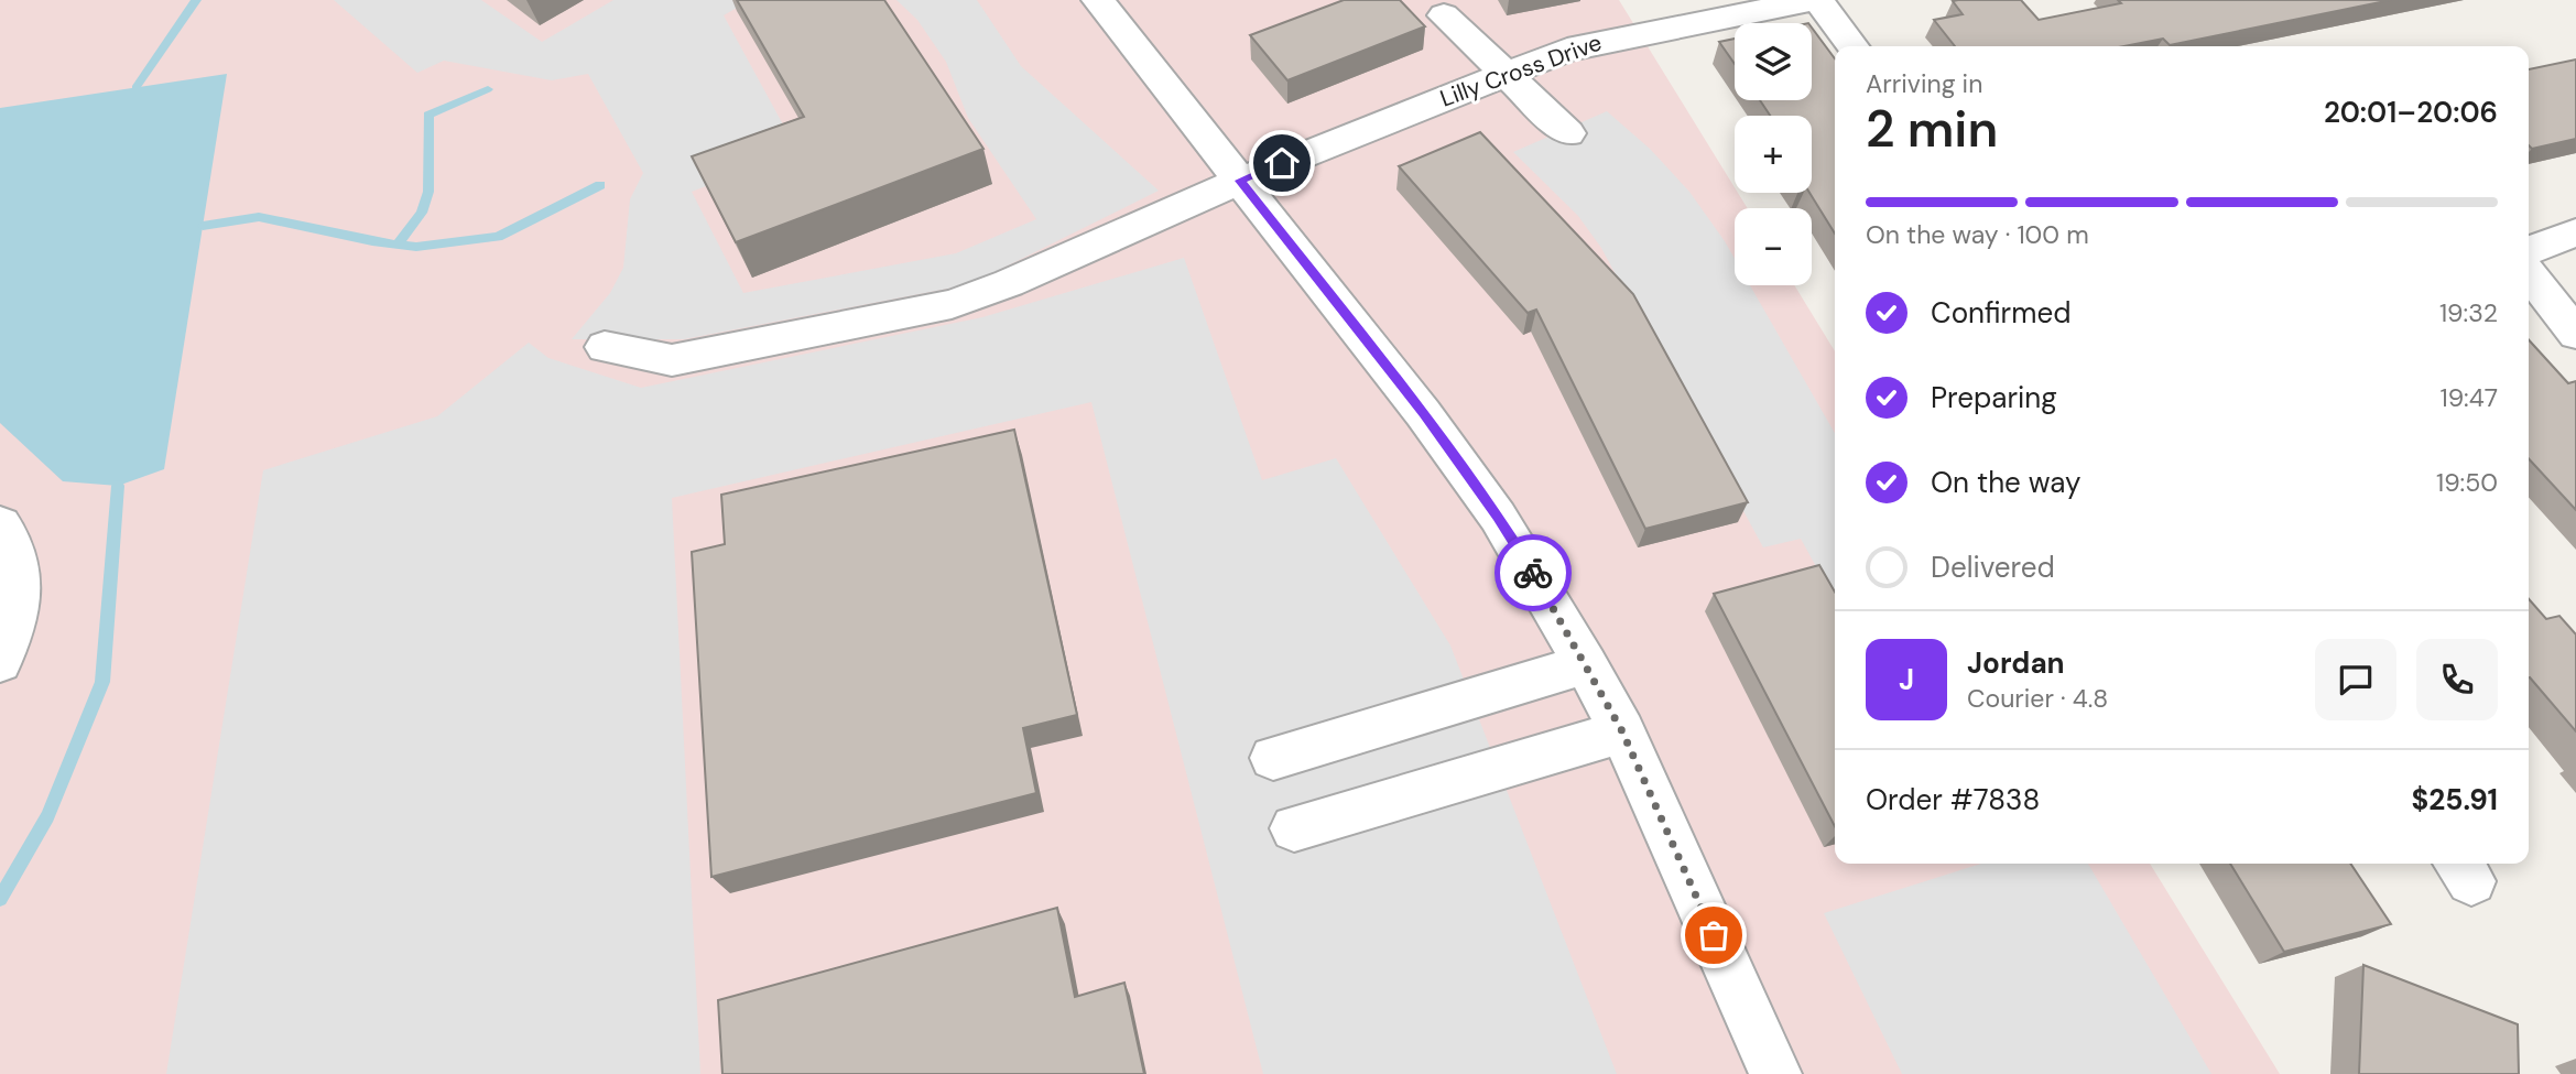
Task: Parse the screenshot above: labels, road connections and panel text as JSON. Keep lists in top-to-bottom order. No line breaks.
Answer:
{"streets":{"street":["Lilly Cross Drive"]},"page":{"map_buttons":["+","−"],"heading":["2 min","Arriving in","20:01–20:06"],"panel":["Jordan","Courier · 4.8","Order #7838","$25.91"],"bar":"On the way · 100 m","list":[["Confirmed","19:32"],["Preparing","19:47"],["On the way","19:50"],"Delivered"],"round":"J"}}
